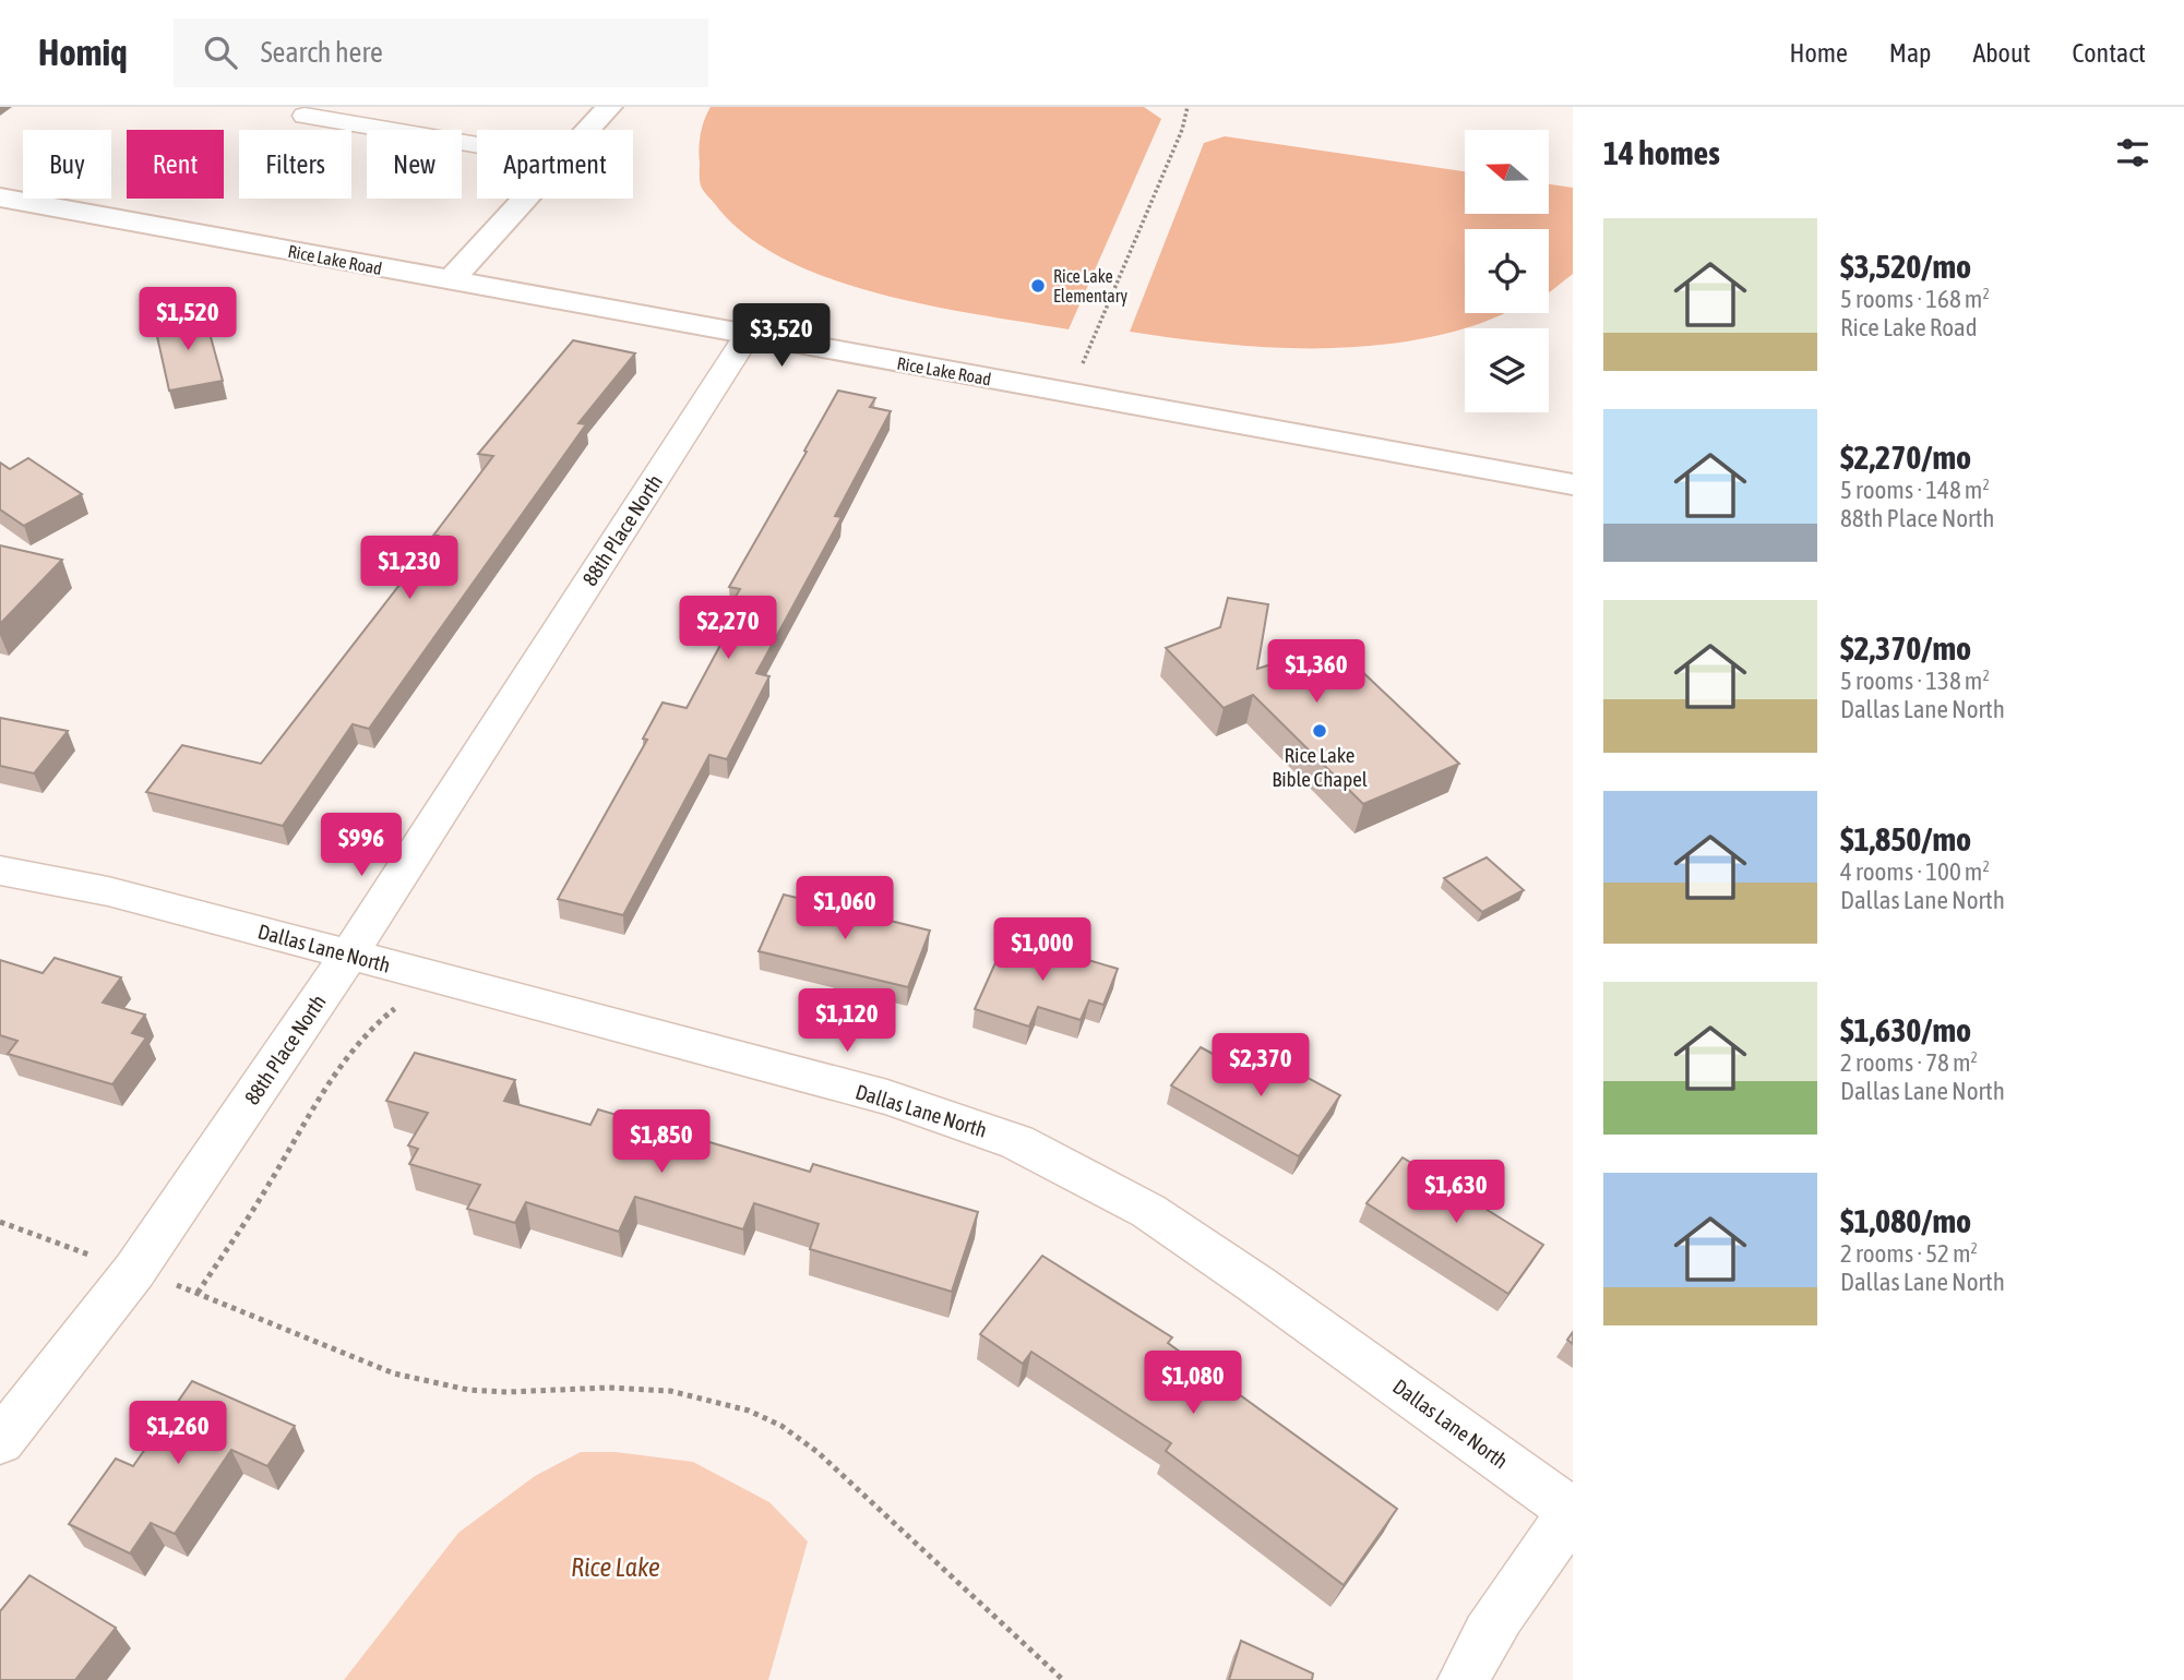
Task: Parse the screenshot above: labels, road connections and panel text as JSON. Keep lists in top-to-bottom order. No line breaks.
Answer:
{"streets":{"street":["Rice Lake Road","88th Place North","Dallas Lane North"]},"crossings":[["Rice Lake Road","88th Place North"],["88th Place North","Dallas Lane North"]],"water":["Rice Lake"],"places":["Rice Lake Elementary","Rice Lake Bible Chapel"],"north":"left","page":{"header":"Homiq","search":"Search here","nav":["Home","Map","About","Contact"],"heading":"14 homes","chip":["Buy","Rent","Filters","New","Apartment"],"list":[{"name":"$3,520/mo","note":"5 rooms · 168 m² · Rice Lake Road"},{"name":"$2,270/mo","note":"5 rooms · 148 m² · 88th Place North"},{"name":"$2,370/mo","note":"5 rooms · 138 m² · Dallas Lane North"},{"name":"$1,850/mo","note":"4 rooms · 100 m² · Dallas Lane North"},{"name":"$1,630/mo","note":"2 rooms · 78 m² · Dallas Lane North"},{"name":"$1,080/mo","note":"2 rooms · 52 m² · Dallas Lane North"}],"price":["$1,520","$3,520","$1,230","$2,270","$1,360","$996","$1,060","$1,000","$1,120","$2,370","$1,850","$1,630","$1,080","$1,260"]}}
